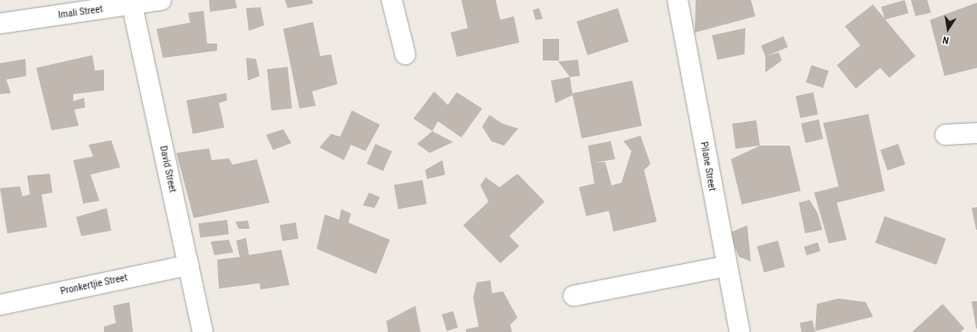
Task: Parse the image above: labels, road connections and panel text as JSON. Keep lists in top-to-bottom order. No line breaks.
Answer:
{"streets":{"street":["Imali Street","Pilane Street","David Street","Pronkertjie Street"]},"crossings":[["Imali Street","David Street"],["David Street","Pronkertjie Street"]],"north":"bottom"}
